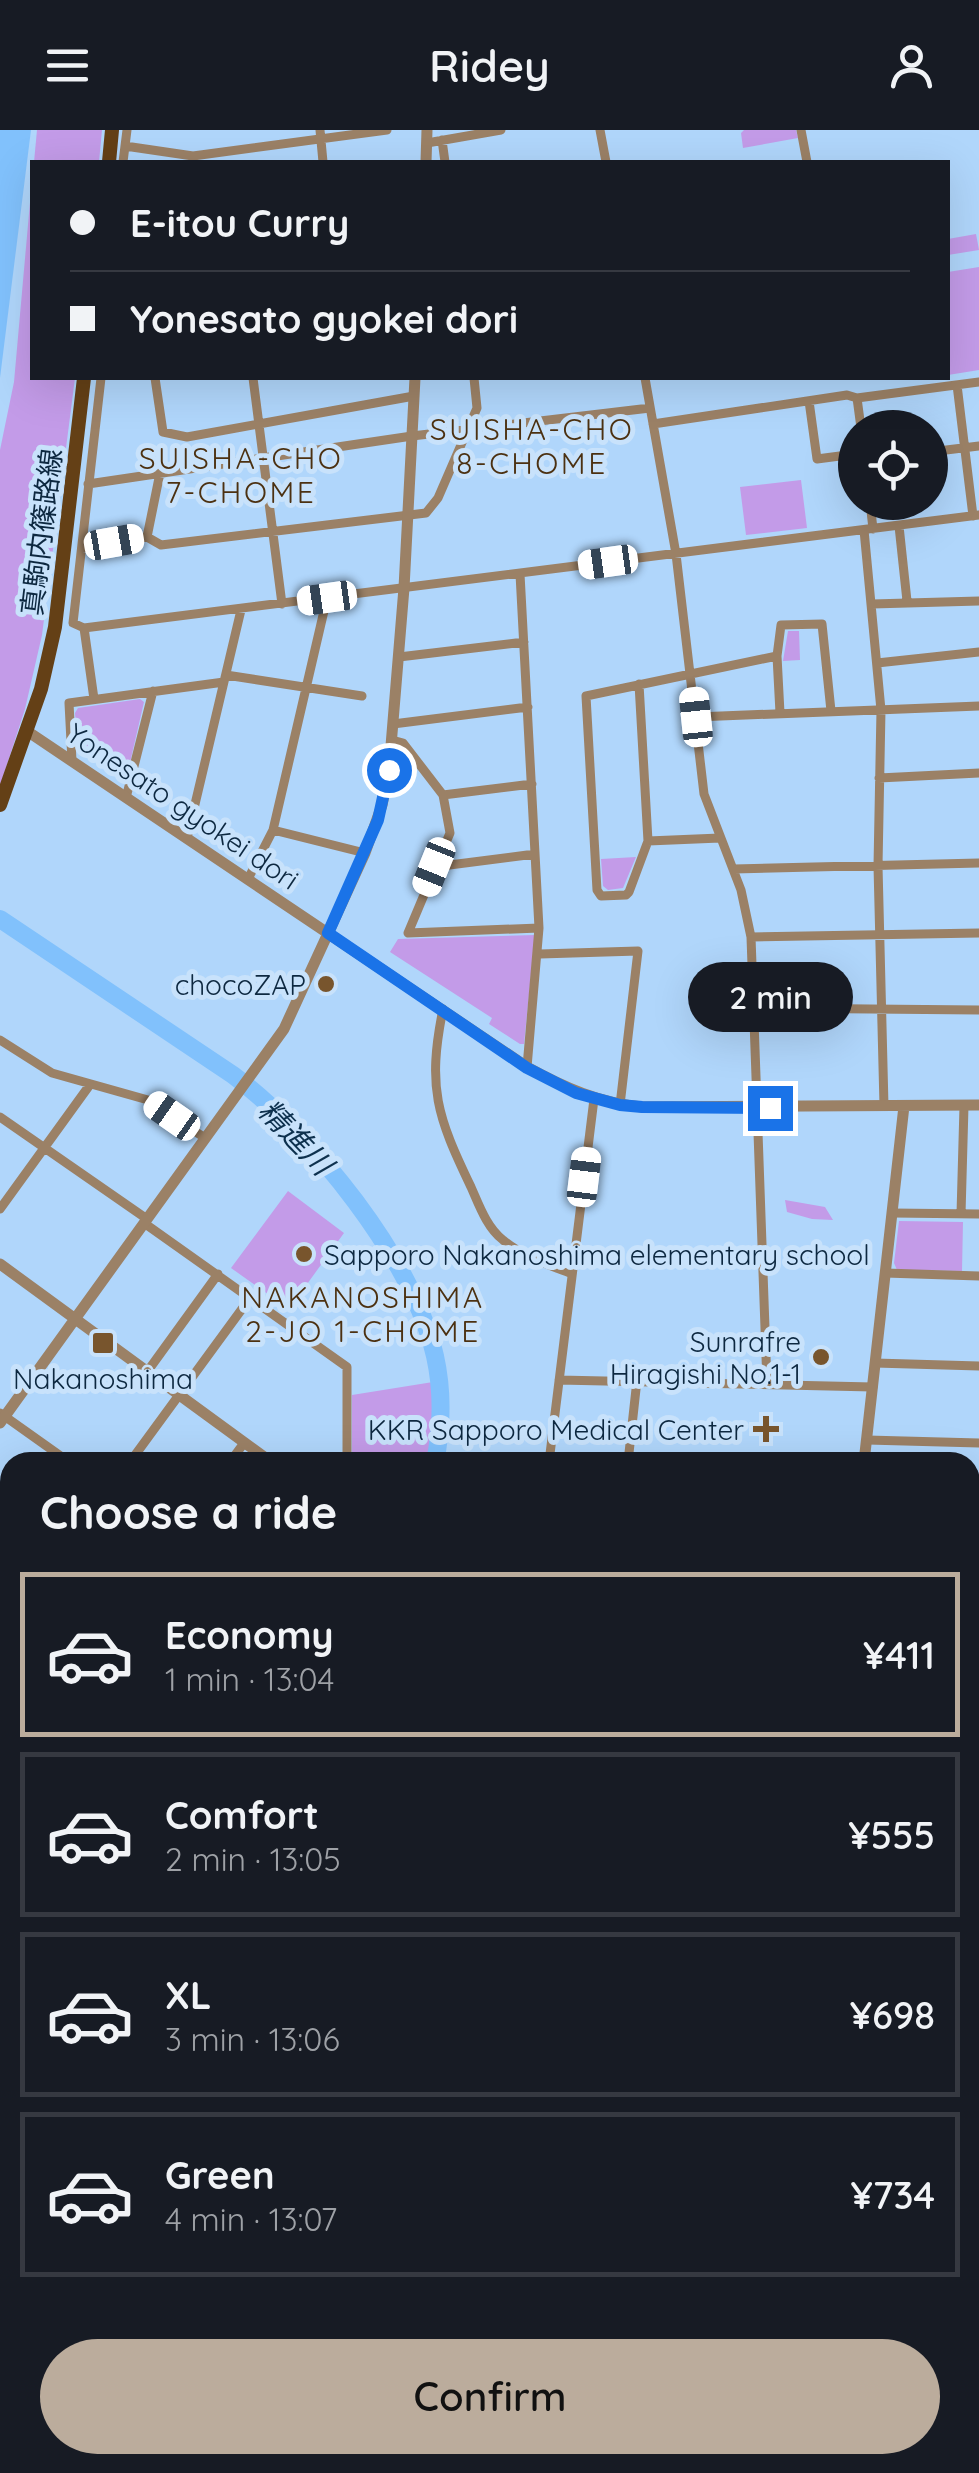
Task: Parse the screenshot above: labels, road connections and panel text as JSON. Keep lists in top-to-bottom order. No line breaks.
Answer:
{"streets":{"main road":["真駒内篠路線"],"street":["Yonesato gyokei dori"]},"crossings":[["真駒内篠路線","Yonesato gyokei dori"]],"districts":["SUISHA-CHO 8-CHOME","SUISHA-CHO 7-CHOME","NAKANOSHIMA 2-JO 1-CHOME"],"water":["精進川"],"places":{"other":["chocoZAP","Sapporo Nakanoshima elementary school","Sunrafre Hiragishi No.1-1"],"transit":["Nakanoshima"],"health":["KKR Sapporo Medical Center"]},"page":{"header":"Ridey","banner":["E-itou Curry","Yonesato gyokei dori"],"bubble":"2 min","heading":"Choose a ride","list":[{"name":"Economy","note":"1 min · 13:04","value":"¥411"},{"name":"Comfort","note":"2 min · 13:05","value":"¥555"},{"name":"XL","note":"3 min · 13:06","value":"¥698"},{"name":"Green","note":"4 min · 13:07","value":"¥734"}],"buttons":"Confirm"}}
